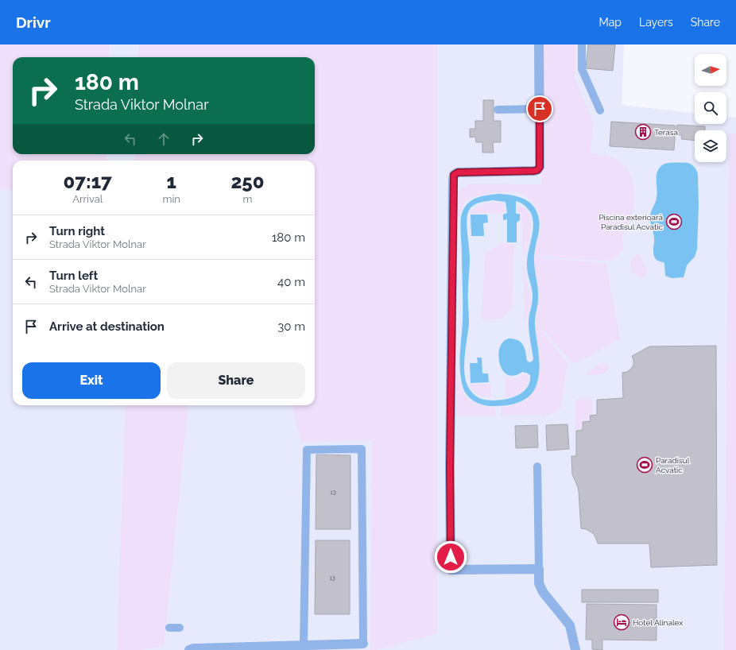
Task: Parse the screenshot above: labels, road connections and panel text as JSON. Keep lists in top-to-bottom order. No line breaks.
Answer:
{"places":{"building":["Terasa"],"sports":["Piscina exterioară Paradisul Acvatic","Paradisul Acvatic"],"hotel":["Hotel Alinalex"]},"house_numbers":["13","13"],"north":"right","page":{"header":"Drivr","nav":["Map","Layers","Share"],"turn":["180 m","Strada Viktor Molnar"],"eta":["07:17","Arrival","1","min","250","m"],"list":[{"name":"Turn right","note":"Strada Viktor Molnar","value":"180 m"},{"name":"Turn left","note":"Strada Viktor Molnar","value":"40 m"},{"name":"Arrive at destination","value":"30 m"}],"buttons":["Exit","Share"]}}
